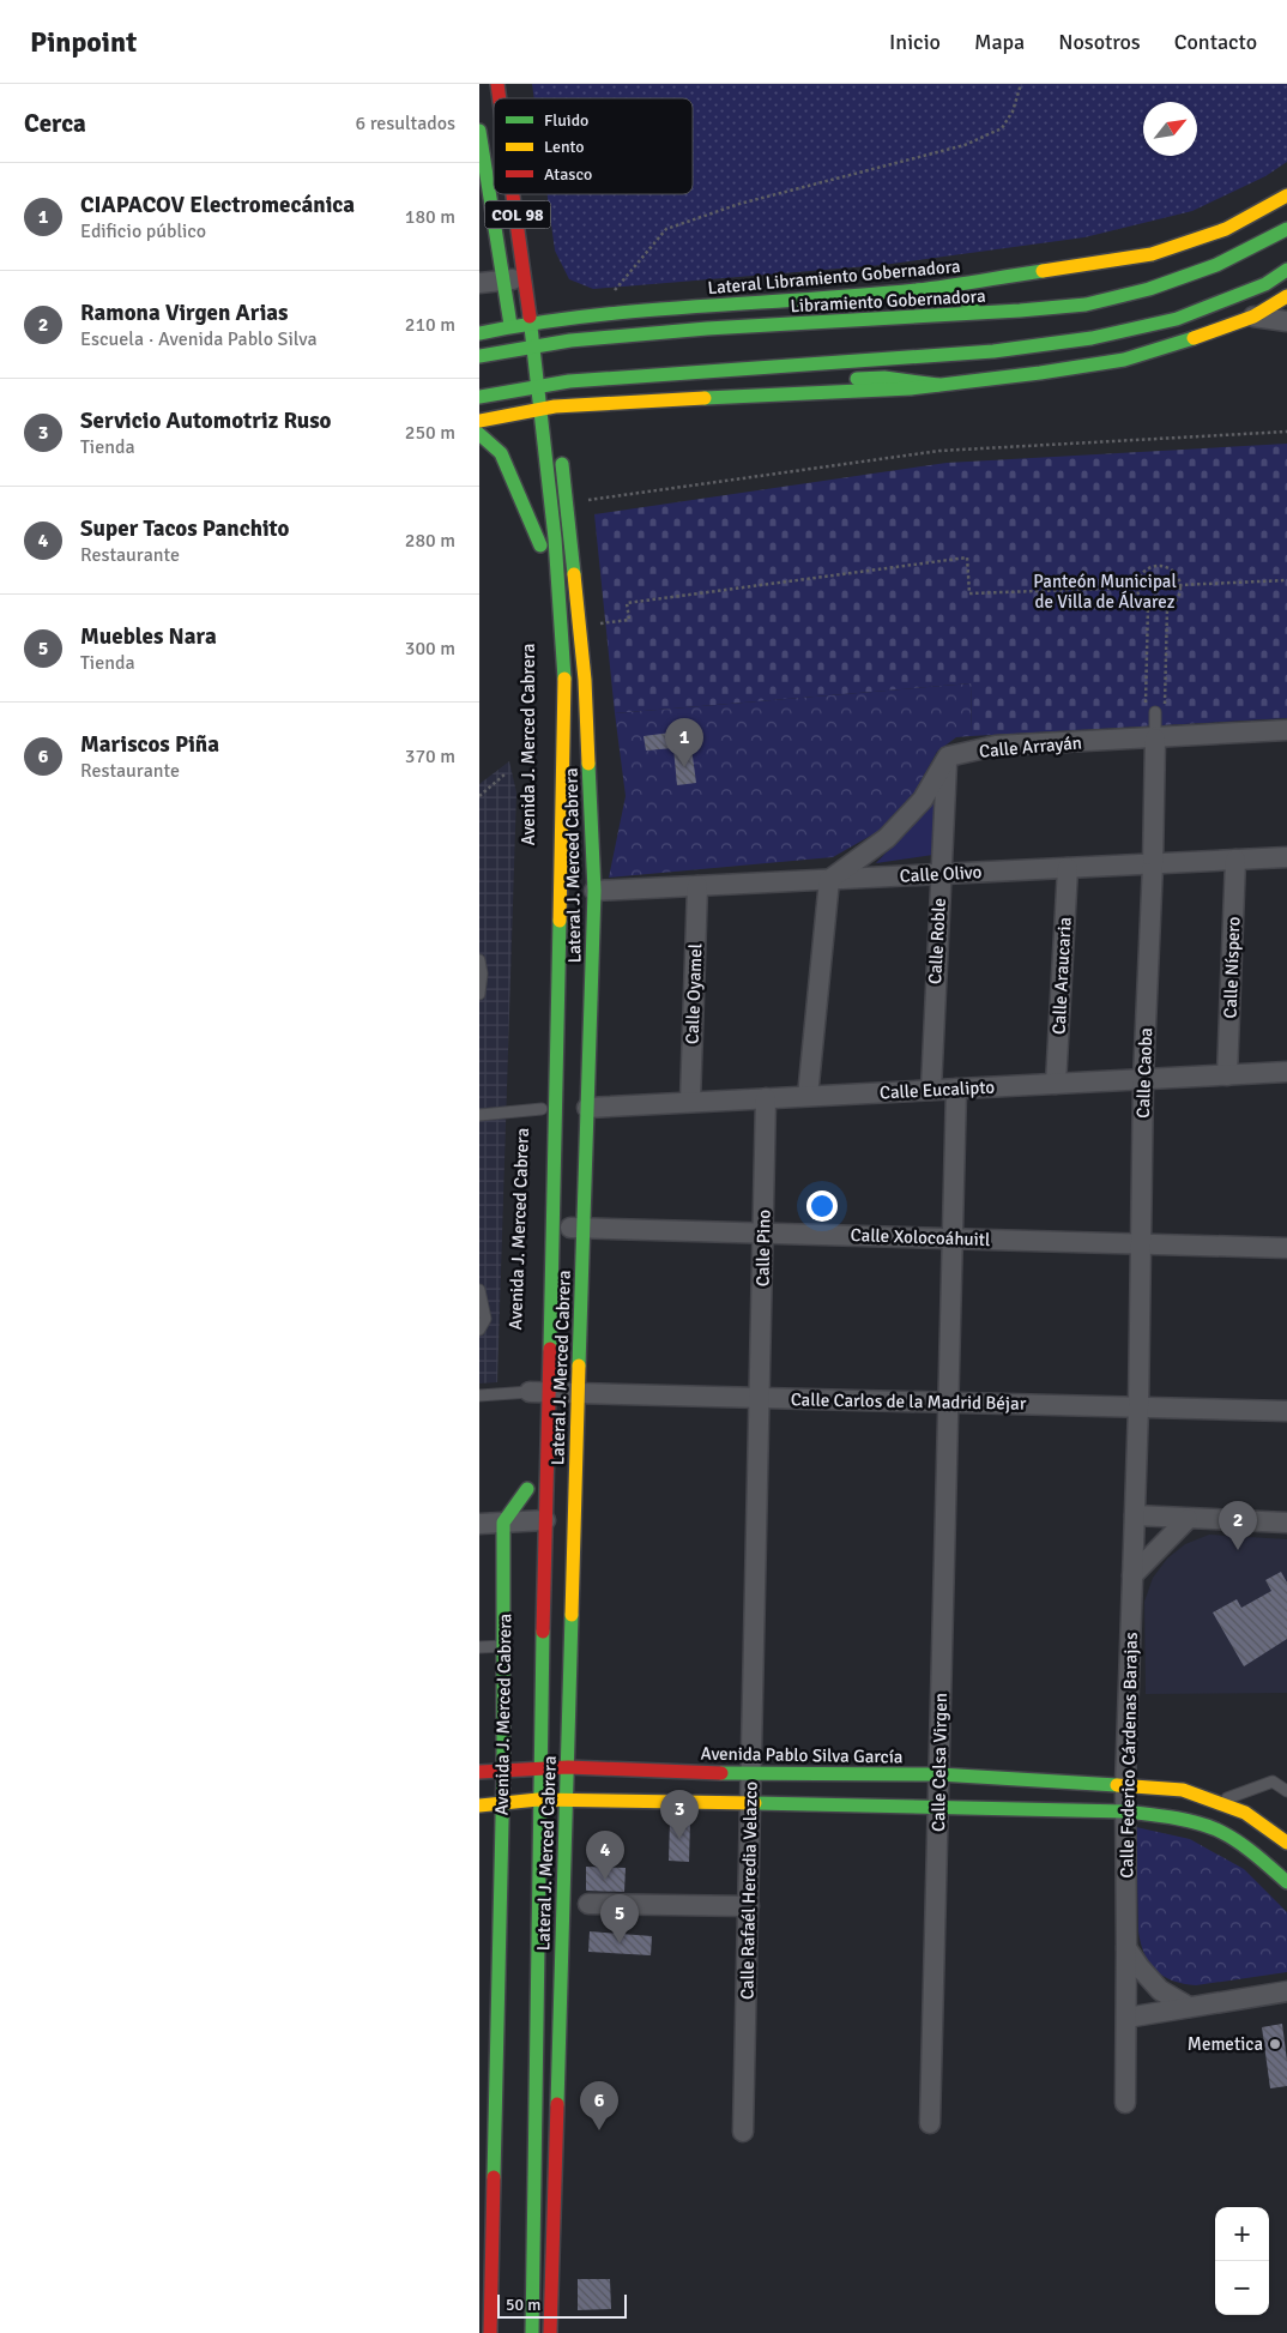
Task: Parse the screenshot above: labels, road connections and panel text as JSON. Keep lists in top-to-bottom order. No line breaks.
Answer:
{"streets":{"main road":["COL 98","Lateral Libramiento Gobernadora","Libramiento Gobernadora","Avenida J. Merced Cabrera","Lateral J. Merced Cabrera","Avenida Pablo Silva García"],"street":["Calle Arrayán","Calle Olivo","Calle Roble","Calle Níspero","Calle Araucaria","Calle Oyamel","Calle Caoba","Calle Eucalipto","Calle Xolocoáhuitl","Calle Pino","Calle Carlos de la Madrid Béjar","Calle Federico Cárdenas Barajas","Calle Celsa Virgen","Calle Rafaél Heredia Velazco"]},"crossings":[["COL 98","Lateral Libramiento Gobernadora"],["COL 98","Libramiento Gobernadora"],["COL 98","Avenida J. Merced Cabrera"],["Avenida J. Merced Cabrera","Calle Xolocoáhuitl"],["Avenida J. Merced Cabrera","Calle Carlos de la Madrid Béjar"],["Avenida J. Merced Cabrera","Avenida Pablo Silva García"],["Calle Arrayán","Calle Roble"],["Calle Arrayán","Calle Caoba"],["Lateral J. Merced Cabrera","Calle Olivo"],["Lateral J. Merced Cabrera","Calle Eucalipto"],["Lateral J. Merced Cabrera","Calle Xolocoáhuitl"],["Lateral J. Merced Cabrera","Calle Carlos de la Madrid Béjar"],["Lateral J. Merced Cabrera","Avenida Pablo Silva García"],["Calle Olivo","Calle Roble"],["Calle Olivo","Calle Níspero"],["Calle Olivo","Calle Araucaria"],["Calle Olivo","Calle Oyamel"],["Calle Olivo","Calle Caoba"],["Calle Roble","Calle Eucalipto"],["Calle Níspero","Calle Eucalipto"],["Calle Araucaria","Calle Eucalipto"],["Calle Oyamel","Calle Eucalipto"],["Calle Caoba","Calle Eucalipto"],["Calle Caoba","Calle Xolocoáhuitl"],["Calle Caoba","Calle Carlos de la Madrid Béjar"],["Calle Caoba","Calle Federico Cárdenas Barajas"],["Calle Eucalipto","Calle Pino"],["Calle Xolocoáhuitl","Calle Pino"],["Calle Pino","Calle Carlos de la Madrid Béjar"],["Calle Pino","Calle Rafaél Heredia Velazco"],["Calle Carlos de la Madrid Béjar","Calle Federico Cárdenas Barajas"],["Calle Carlos de la Madrid Béjar","Calle Celsa Virgen"],["Calle Carlos de la Madrid Béjar","Calle Rafaél Heredia Velazco"],["Avenida Pablo Silva García","Calle Federico Cárdenas Barajas"],["Avenida Pablo Silva García","Calle Celsa Virgen"],["Avenida Pablo Silva García","Calle Rafaél Heredia Velazco"]],"parks":["Panteón Municipal de Villa de Álvarez"],"places":["Memetica"],"legend":["Fluido","Lento","Atasco"],"scale_bar":"50 m","north":"top right","page":{"header":"Pinpoint","nav":["Inicio","Mapa","Nosotros","Contacto"],"heading":["Cerca","6 resultados"],"list":[{"mark":"1","name":"CIAPACOV Electromecánica","note":"Edificio público","value":"180 m"},{"mark":"2","name":"Ramona Virgen Arias","note":"Escuela · Avenida Pablo Silva","value":"210 m"},{"mark":"3","name":"Servicio Automotriz Ruso","note":"Tienda","value":"250 m"},{"mark":"4","name":"Super Tacos Panchito","note":"Restaurante","value":"280 m"},{"mark":"5","name":"Muebles Nara","note":"Tienda","value":"300 m"},{"mark":"6","name":"Mariscos Piña","note":"Restaurante","value":"370 m"}],"pins":["1","2","3","4","5","6"],"map_buttons":["+","−"],"scale":"50 m"}}
